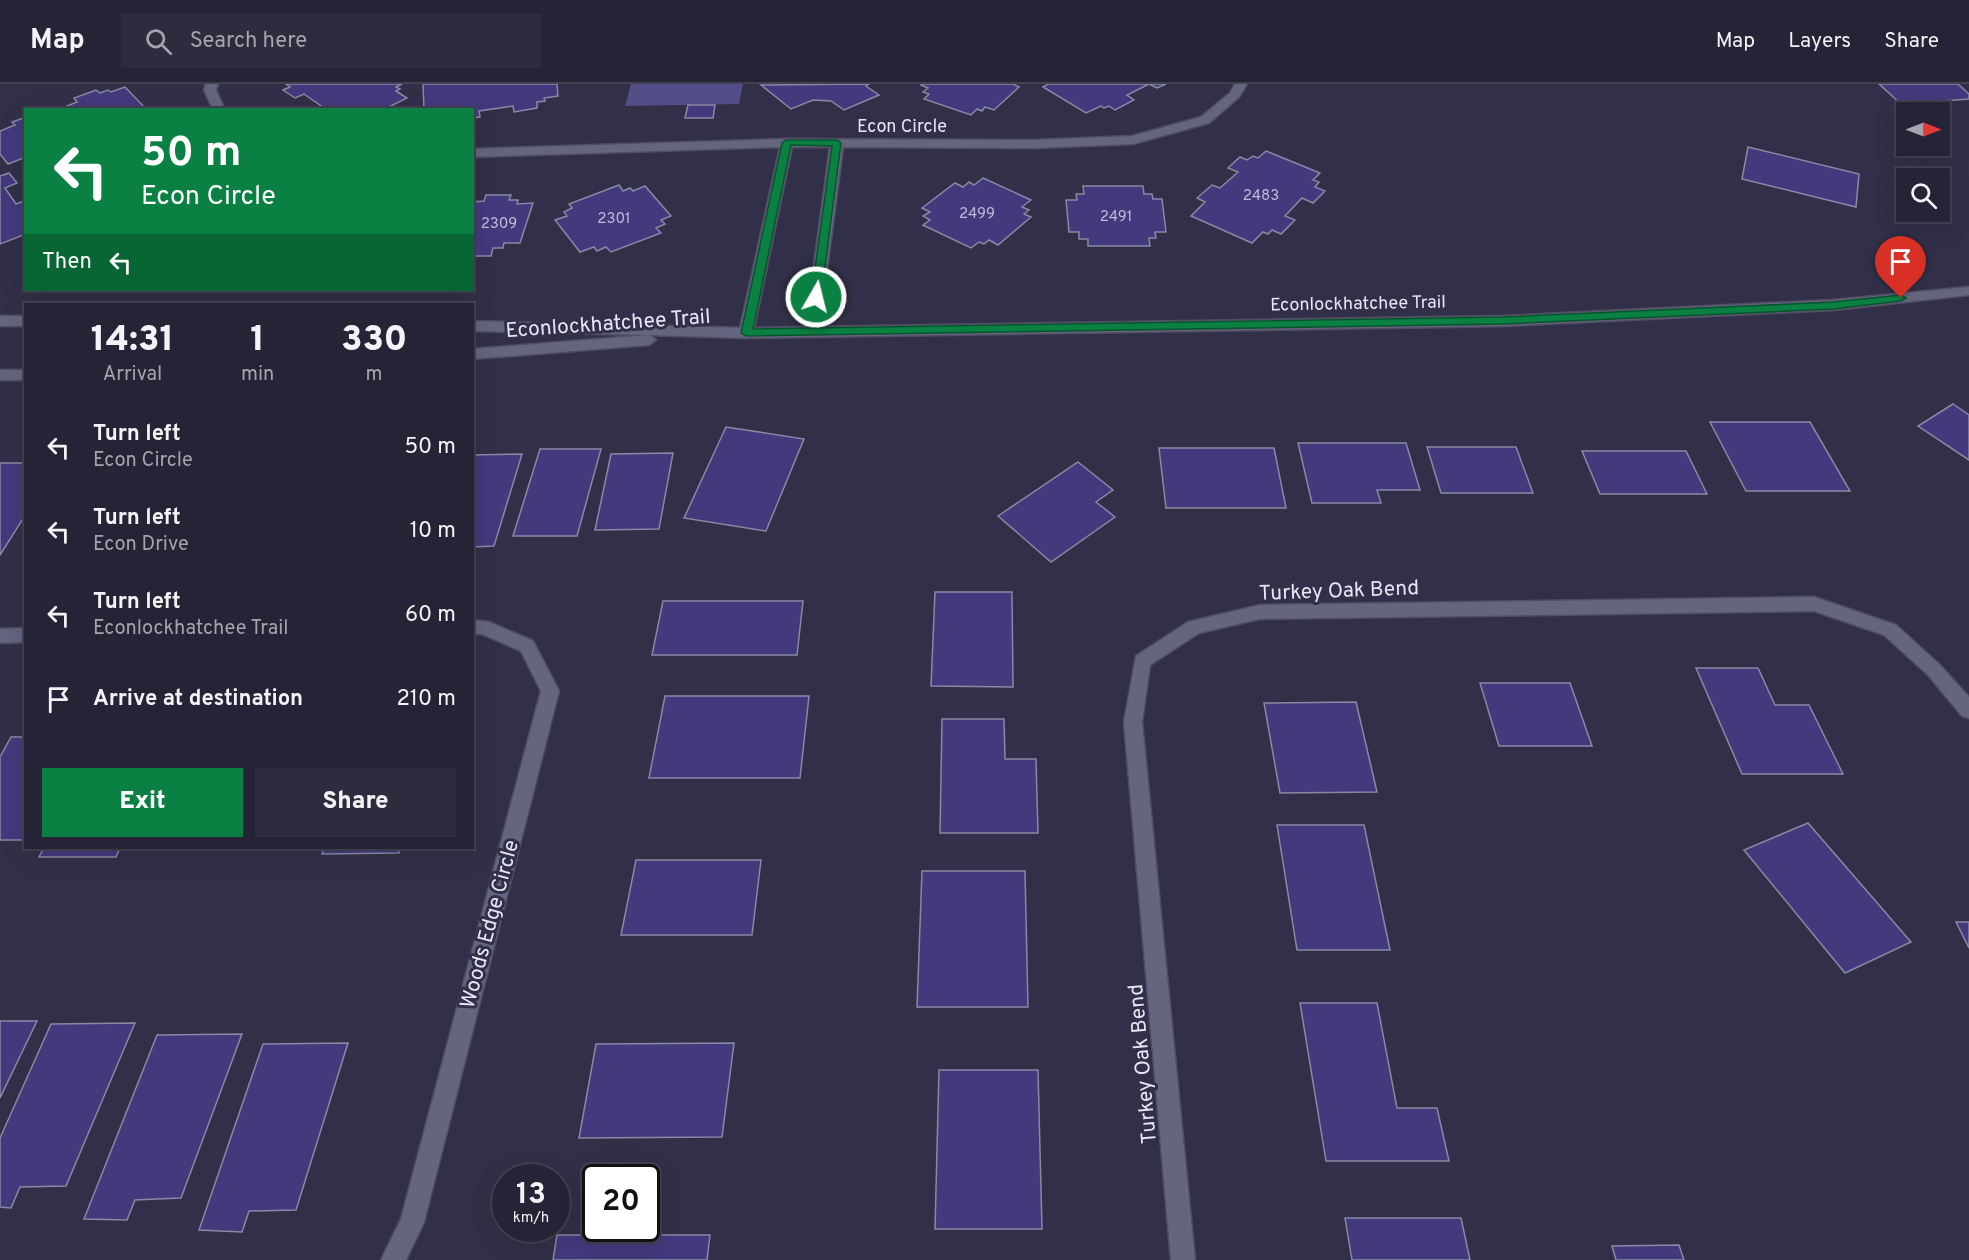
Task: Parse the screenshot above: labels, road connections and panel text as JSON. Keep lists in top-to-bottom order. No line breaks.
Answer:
{"streets":{"street":["Econ Circle","Econlockhatchee Trail","Turkey Oak Bend","Woods Edge Circle"]},"house_numbers":["2483","2499","2491","2301","2309"],"north":"right","page":{"header":"Map","search":"Search here","nav":["Map","Layers","Share"],"turn":["50 m","Econ Circle"],"then":"Then","eta":["14:31","Arrival","1","min","330","m"],"list":[{"name":"Turn left","note":"Econ Circle","value":"50 m"},{"name":"Turn left","note":"Econ Drive","value":"10 m"},{"name":"Turn left","note":"Econlockhatchee Trail","value":"60 m"},{"name":"Arrive at destination","value":"210 m"}],"buttons":["Exit","Share"],"speed":"13 km/h","limit":"20"}}
